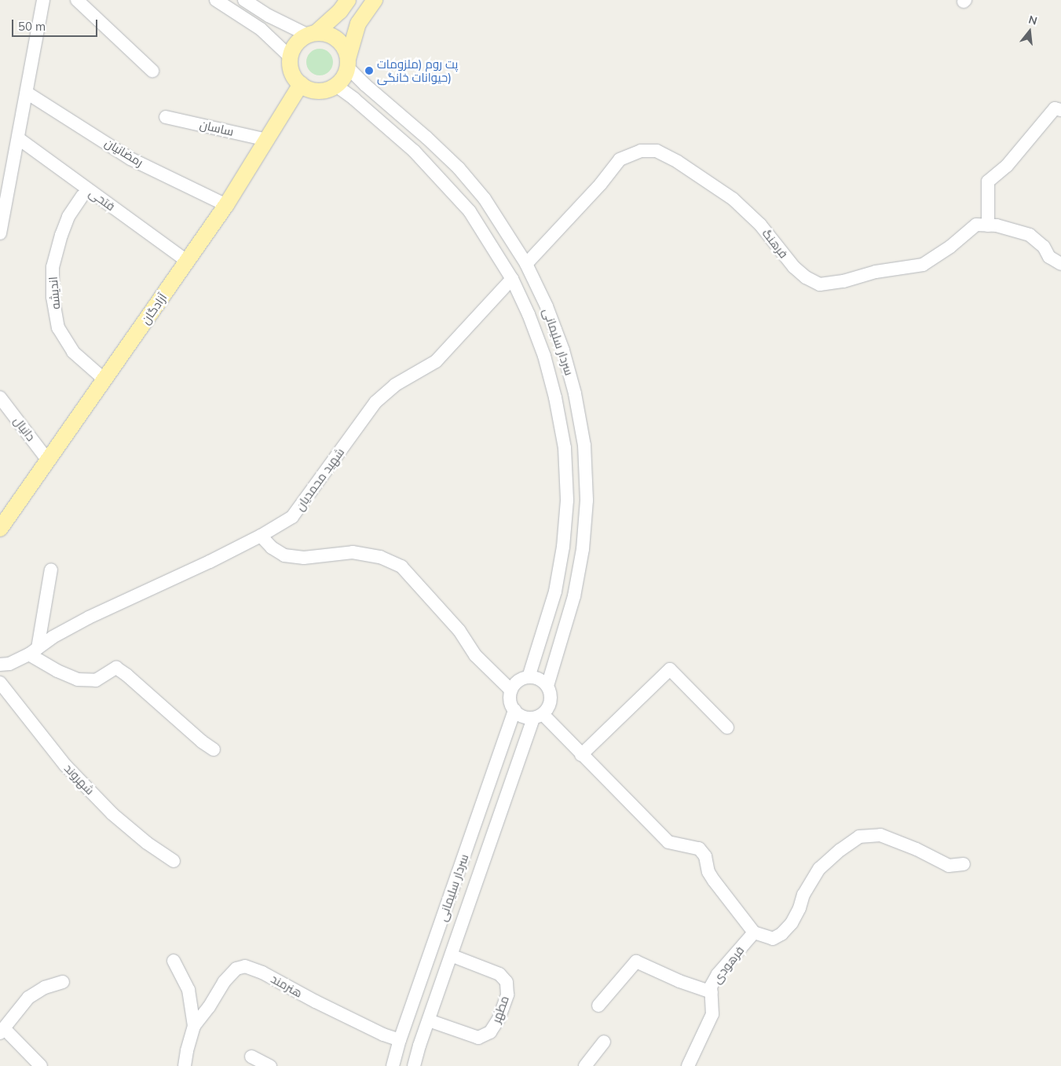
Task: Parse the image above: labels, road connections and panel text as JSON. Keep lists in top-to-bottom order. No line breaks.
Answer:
{"streets":{"main road":["آزادگان"],"street":["ساسان","رمضانیان","فتحی","فرهنگ","اندیشه","سردار سلیمانی","دانیال","شهید محمدیان","شهروند","فرهودی","هنرمند","مطهر"]},"crossings":[["ساسان","آزادگان"],["رمضانیان","آزادگان"],["فتحی","آزادگان"],["فرهنگ","سردار سلیمانی"],["اندیشه","آزادگان"],["آزادگان","سردار سلیمانی"],["آزادگان","دانیال"],["سردار سلیمانی","شهید محمدیان"],["سردار سلیمانی","هنرمند"],["سردار سلیمانی","مطهر"]],"places":["پت روم (ملزومات حیوانات خانگی)"],"scale_bar":"50 m","north":"top"}
